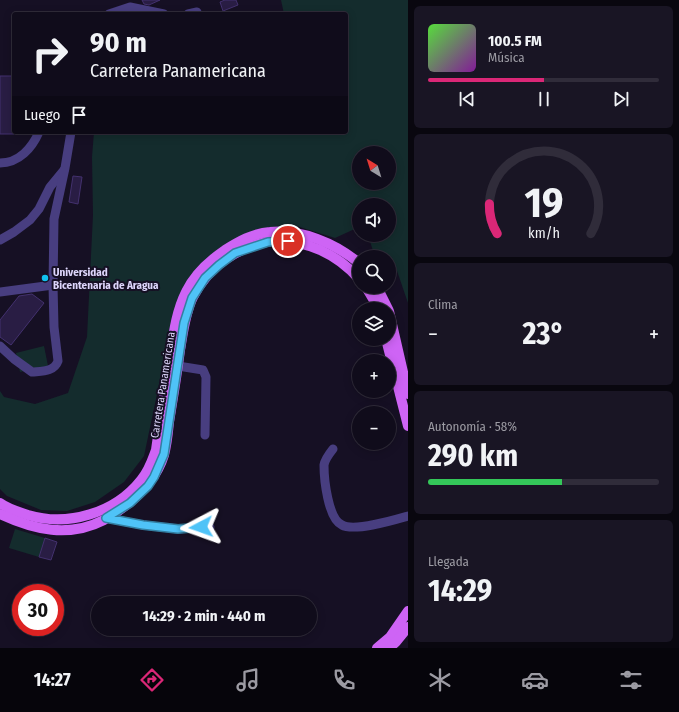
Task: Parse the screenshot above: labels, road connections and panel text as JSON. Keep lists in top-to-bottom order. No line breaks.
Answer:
{"streets":{"main road":["Carretera Panamericana"]},"places":["Universidad Bicentenaria de Aragua"],"north":"top left","page":{"turn":["90 m","Carretera Panamericana"],"song":["100.5 FM","Música"],"then":"Luego","map_buttons":["+","−"],"tile":["Clima",["Autonomía · 58%","290 km"],["Llegada","14:29"]],"heat":["−","23°","+"],"limit":"30","trip":"14:29 · 2 min · 440 m","tabs":"14:27","gauge":["19","km/h"]}}
